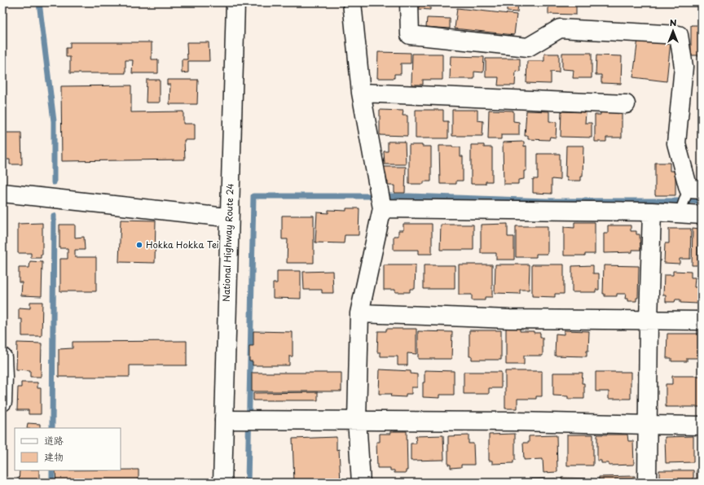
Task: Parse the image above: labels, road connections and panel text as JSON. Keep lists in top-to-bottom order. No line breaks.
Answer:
{"streets":{"main road":["National Highway Route 24"]},"places":["Hokka Hokka Tei"],"legend":["道路","建物"],"north":"top"}
